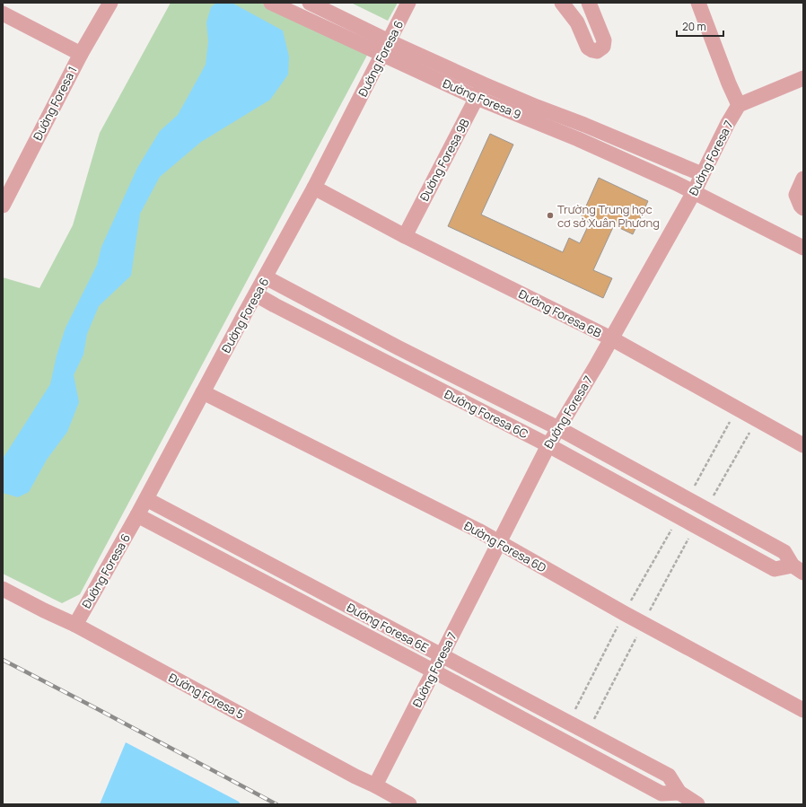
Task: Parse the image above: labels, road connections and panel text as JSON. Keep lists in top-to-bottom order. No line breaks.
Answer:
{"streets":{"street":["Đường Foresa 6","Đường Foresa 9","Đường Foresa 1","Đường Foresa 7","Đường Foresa 9B","Đường Foresa 6B","Đường Foresa 6C","Đường Foresa 6D","Đường Foresa 6E","Đường Foresa 5"]},"crossings":[["Đường Foresa 6","Đường Foresa 9"],["Đường Foresa 6","Đường Foresa 6B"],["Đường Foresa 6","Đường Foresa 6C"],["Đường Foresa 6","Đường Foresa 6D"],["Đường Foresa 6","Đường Foresa 6E"],["Đường Foresa 6","Đường Foresa 5"],["Đường Foresa 9","Đường Foresa 7"],["Đường Foresa 9","Đường Foresa 9B"],["Đường Foresa 7","Đường Foresa 6B"],["Đường Foresa 7","Đường Foresa 6C"],["Đường Foresa 7","Đường Foresa 6D"],["Đường Foresa 7","Đường Foresa 6E"],["Đường Foresa 7","Đường Foresa 5"],["Đường Foresa 9B","Đường Foresa 6B"]],"places":["Trường Trung học cơ sở Xuân Phương"],"scale_bar":"20 m"}
